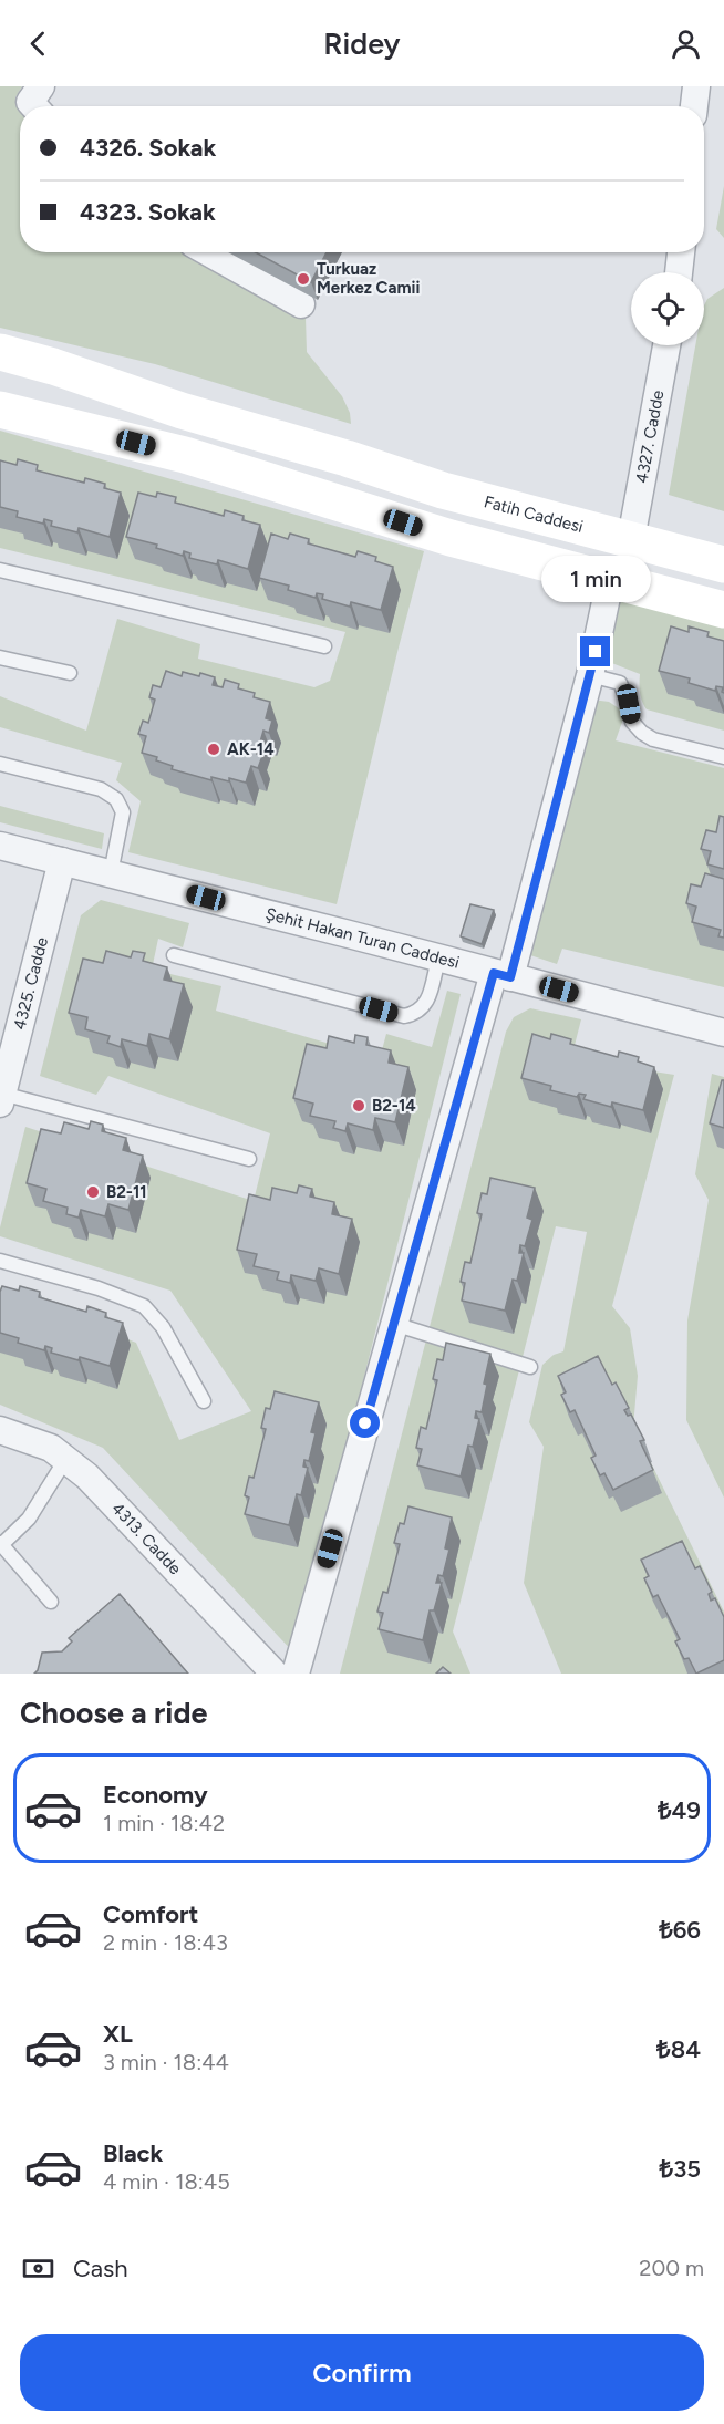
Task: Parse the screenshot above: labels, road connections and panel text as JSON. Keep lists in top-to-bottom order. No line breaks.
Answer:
{"streets":{"street":["4327. Cadde","Fatih Caddesi","Şehit Hakan Turan Caddesi","4325. Cadde","4313. Cadde"]},"crossings":[["4327. Cadde","Fatih Caddesi"],["Şehit Hakan Turan Caddesi","4325. Cadde"]],"places":["Turkuaz Merkez Camii","AK-14","B2-14","B2-11"],"page":{"header":"Ridey","banner":["4326. Sokak","4323. Sokak"],"bubble":"1 min","heading":"Choose a ride","list":[{"name":"Economy","note":"1 min · 18:42","value":"₺49"},{"name":"Comfort","note":"2 min · 18:43","value":"₺66"},{"name":"XL","note":"3 min · 18:44","value":"₺84"},{"name":"Black","note":"4 min · 18:45","value":"₺35"}],"pay":["Cash","200 m"],"buttons":"Confirm"}}
